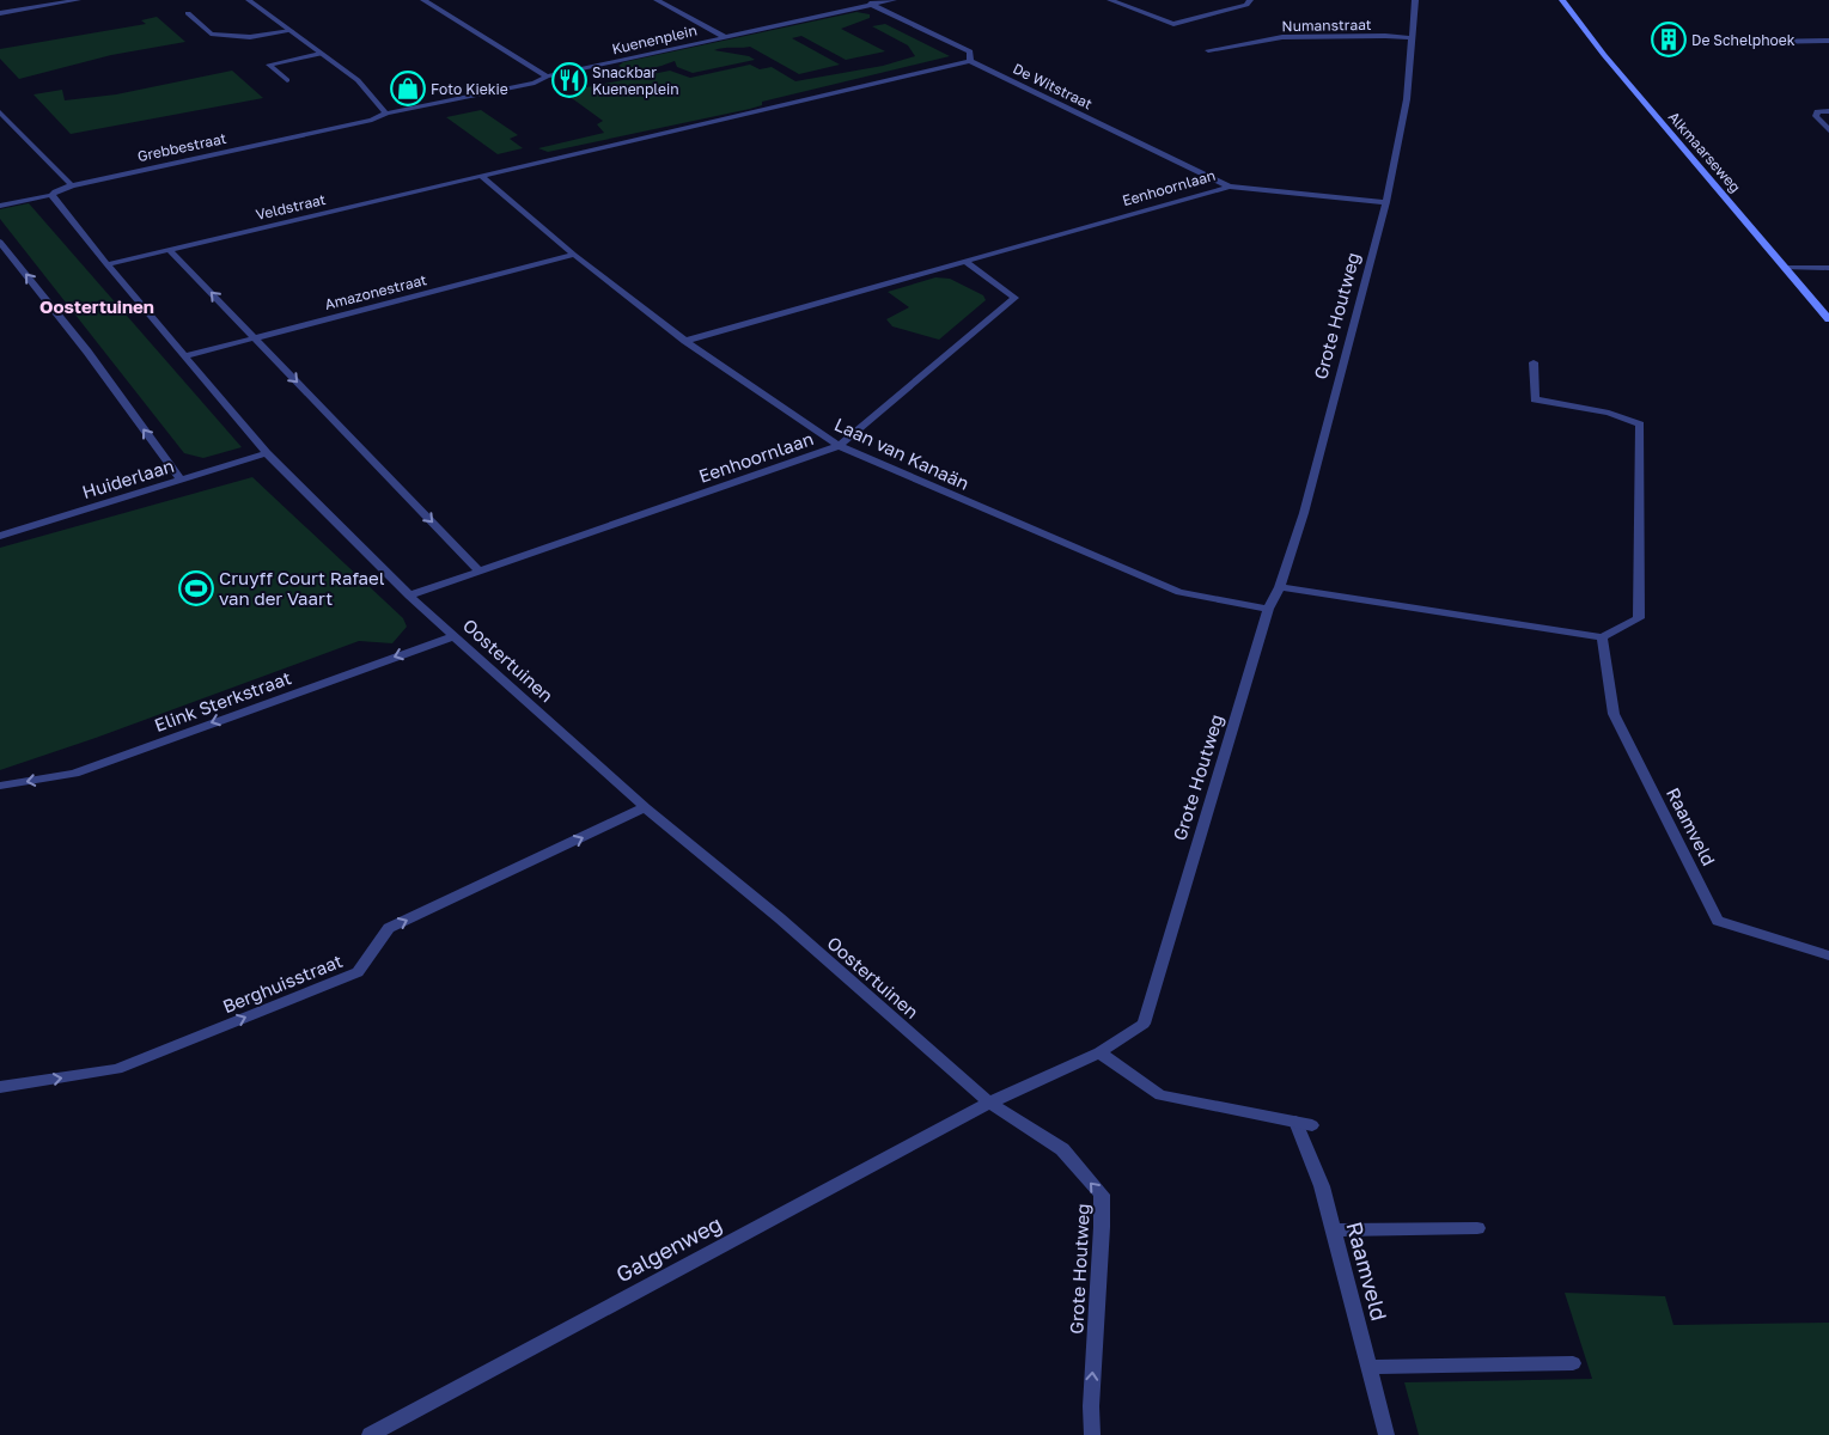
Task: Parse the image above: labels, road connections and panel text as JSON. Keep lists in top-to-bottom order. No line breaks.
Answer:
{"streets":{"street":["Numanstraat","Kuenenplein","De Witstraat","Grebbestraat","Alkmaarseweg","Eenhoornlaan","Veldstraat","Amazonestraat","Grote Houtweg","Laan van Kanaän","Huiderlaan","Oostertuinen","Elink Sterkstraat","Raamveld","Berghuisstraat","Galgenweg"]},"crossings":[["Numanstraat","Grote Houtweg"],["Kuenenplein","De Witstraat"],["Kuenenplein","Grebbestraat"],["De Witstraat","Eenhoornlaan"],["Grebbestraat","Oostertuinen"],["Eenhoornlaan","Grote Houtweg"],["Eenhoornlaan","Laan van Kanaän"],["Eenhoornlaan","Oostertuinen"],["Veldstraat","Laan van Kanaän"],["Veldstraat","Oostertuinen"],["Amazonestraat","Laan van Kanaän"],["Amazonestraat","Oostertuinen"],["Grote Houtweg","Laan van Kanaän"],["Grote Houtweg","Oostertuinen"],["Grote Houtweg","Galgenweg"],["Huiderlaan","Oostertuinen"],["Oostertuinen","Elink Sterkstraat"],["Oostertuinen","Berghuisstraat"],["Oostertuinen","Galgenweg"]],"one_way":["Elink Sterkstraat","Berghuisstraat"],"districts":["Oostertuinen"],"places":{"building":["De Schelphoek"],"restaurant":["Snackbar Kuenenplein"],"shop":["Foto Kiekie"],"sports":["Cruyff Court Rafael van der Vaart"]}}
